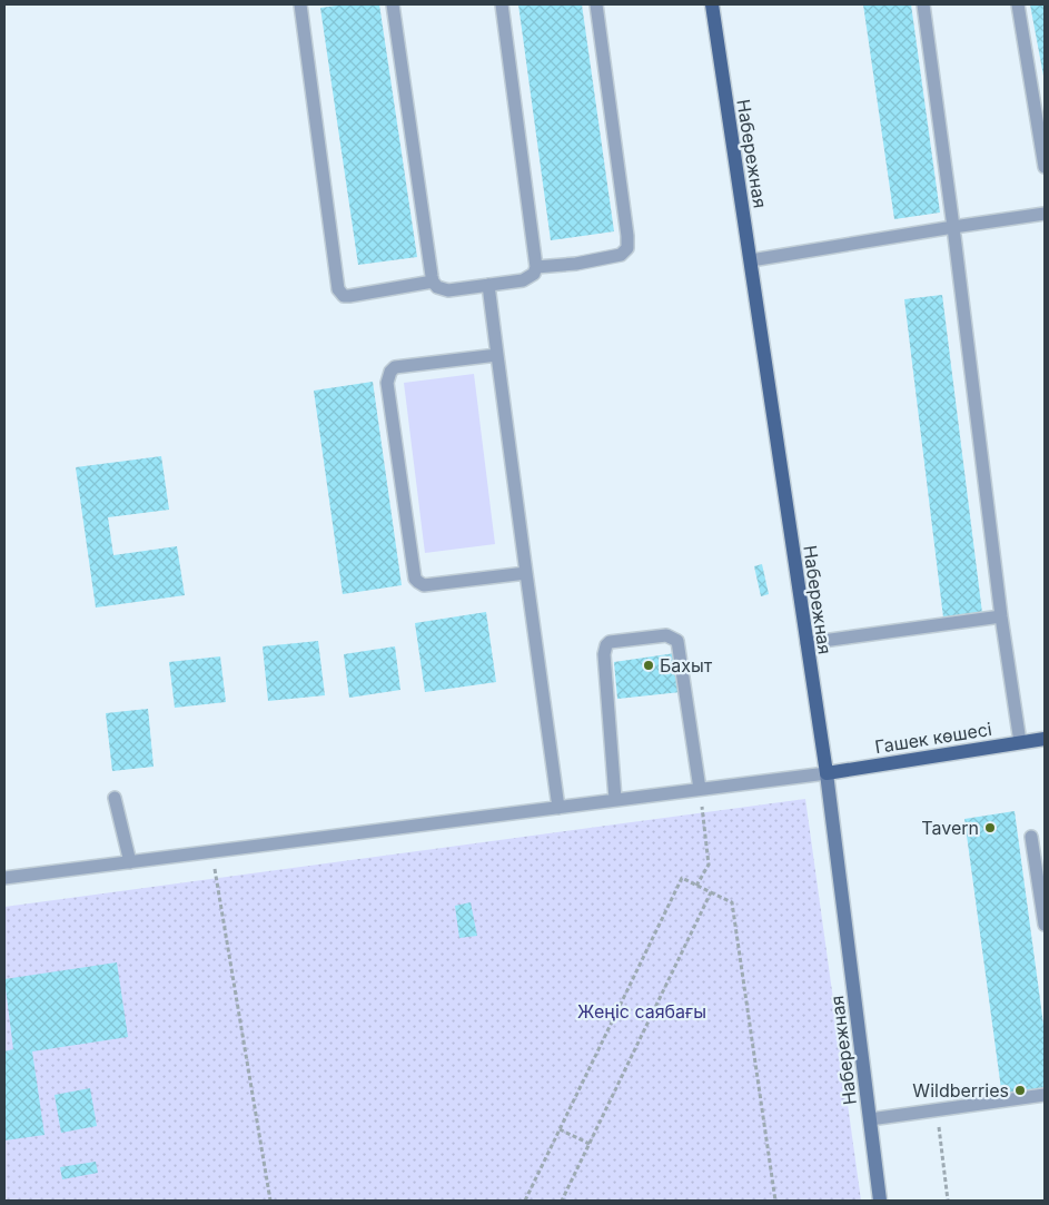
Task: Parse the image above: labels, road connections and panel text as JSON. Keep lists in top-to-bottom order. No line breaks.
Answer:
{"streets":{"main road":["Набережная","Гашек көшесі"]},"crossings":[["Набережная","Гашек көшесі"]],"parks":["Жеңіс саябағы"],"places":["Бахыт","Tavern","Wildberries"]}
